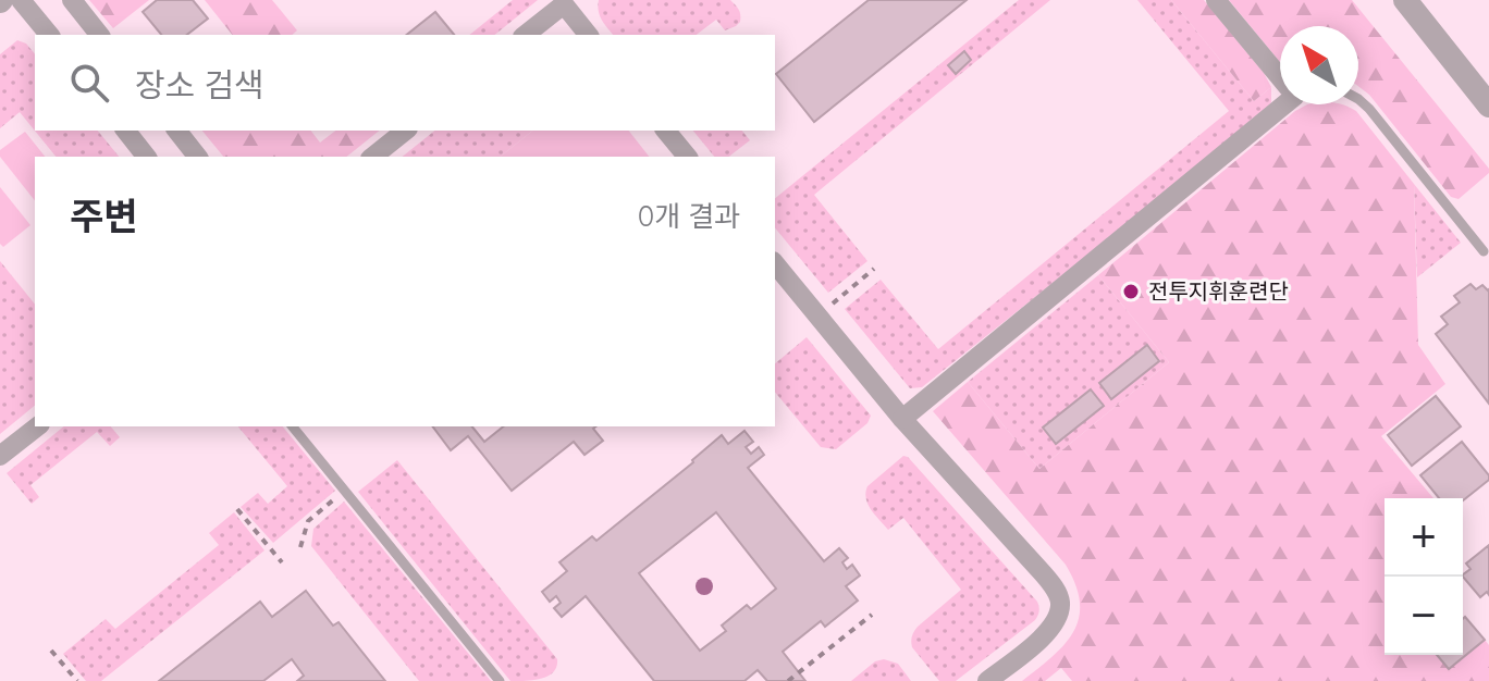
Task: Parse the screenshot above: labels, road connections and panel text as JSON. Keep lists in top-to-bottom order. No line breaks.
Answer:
{"places":["전투지휘훈련단"],"north":"top left","page":{"search":"장소 검색","heading":["주변","0개 결과"],"map_buttons":["+","−"]}}
